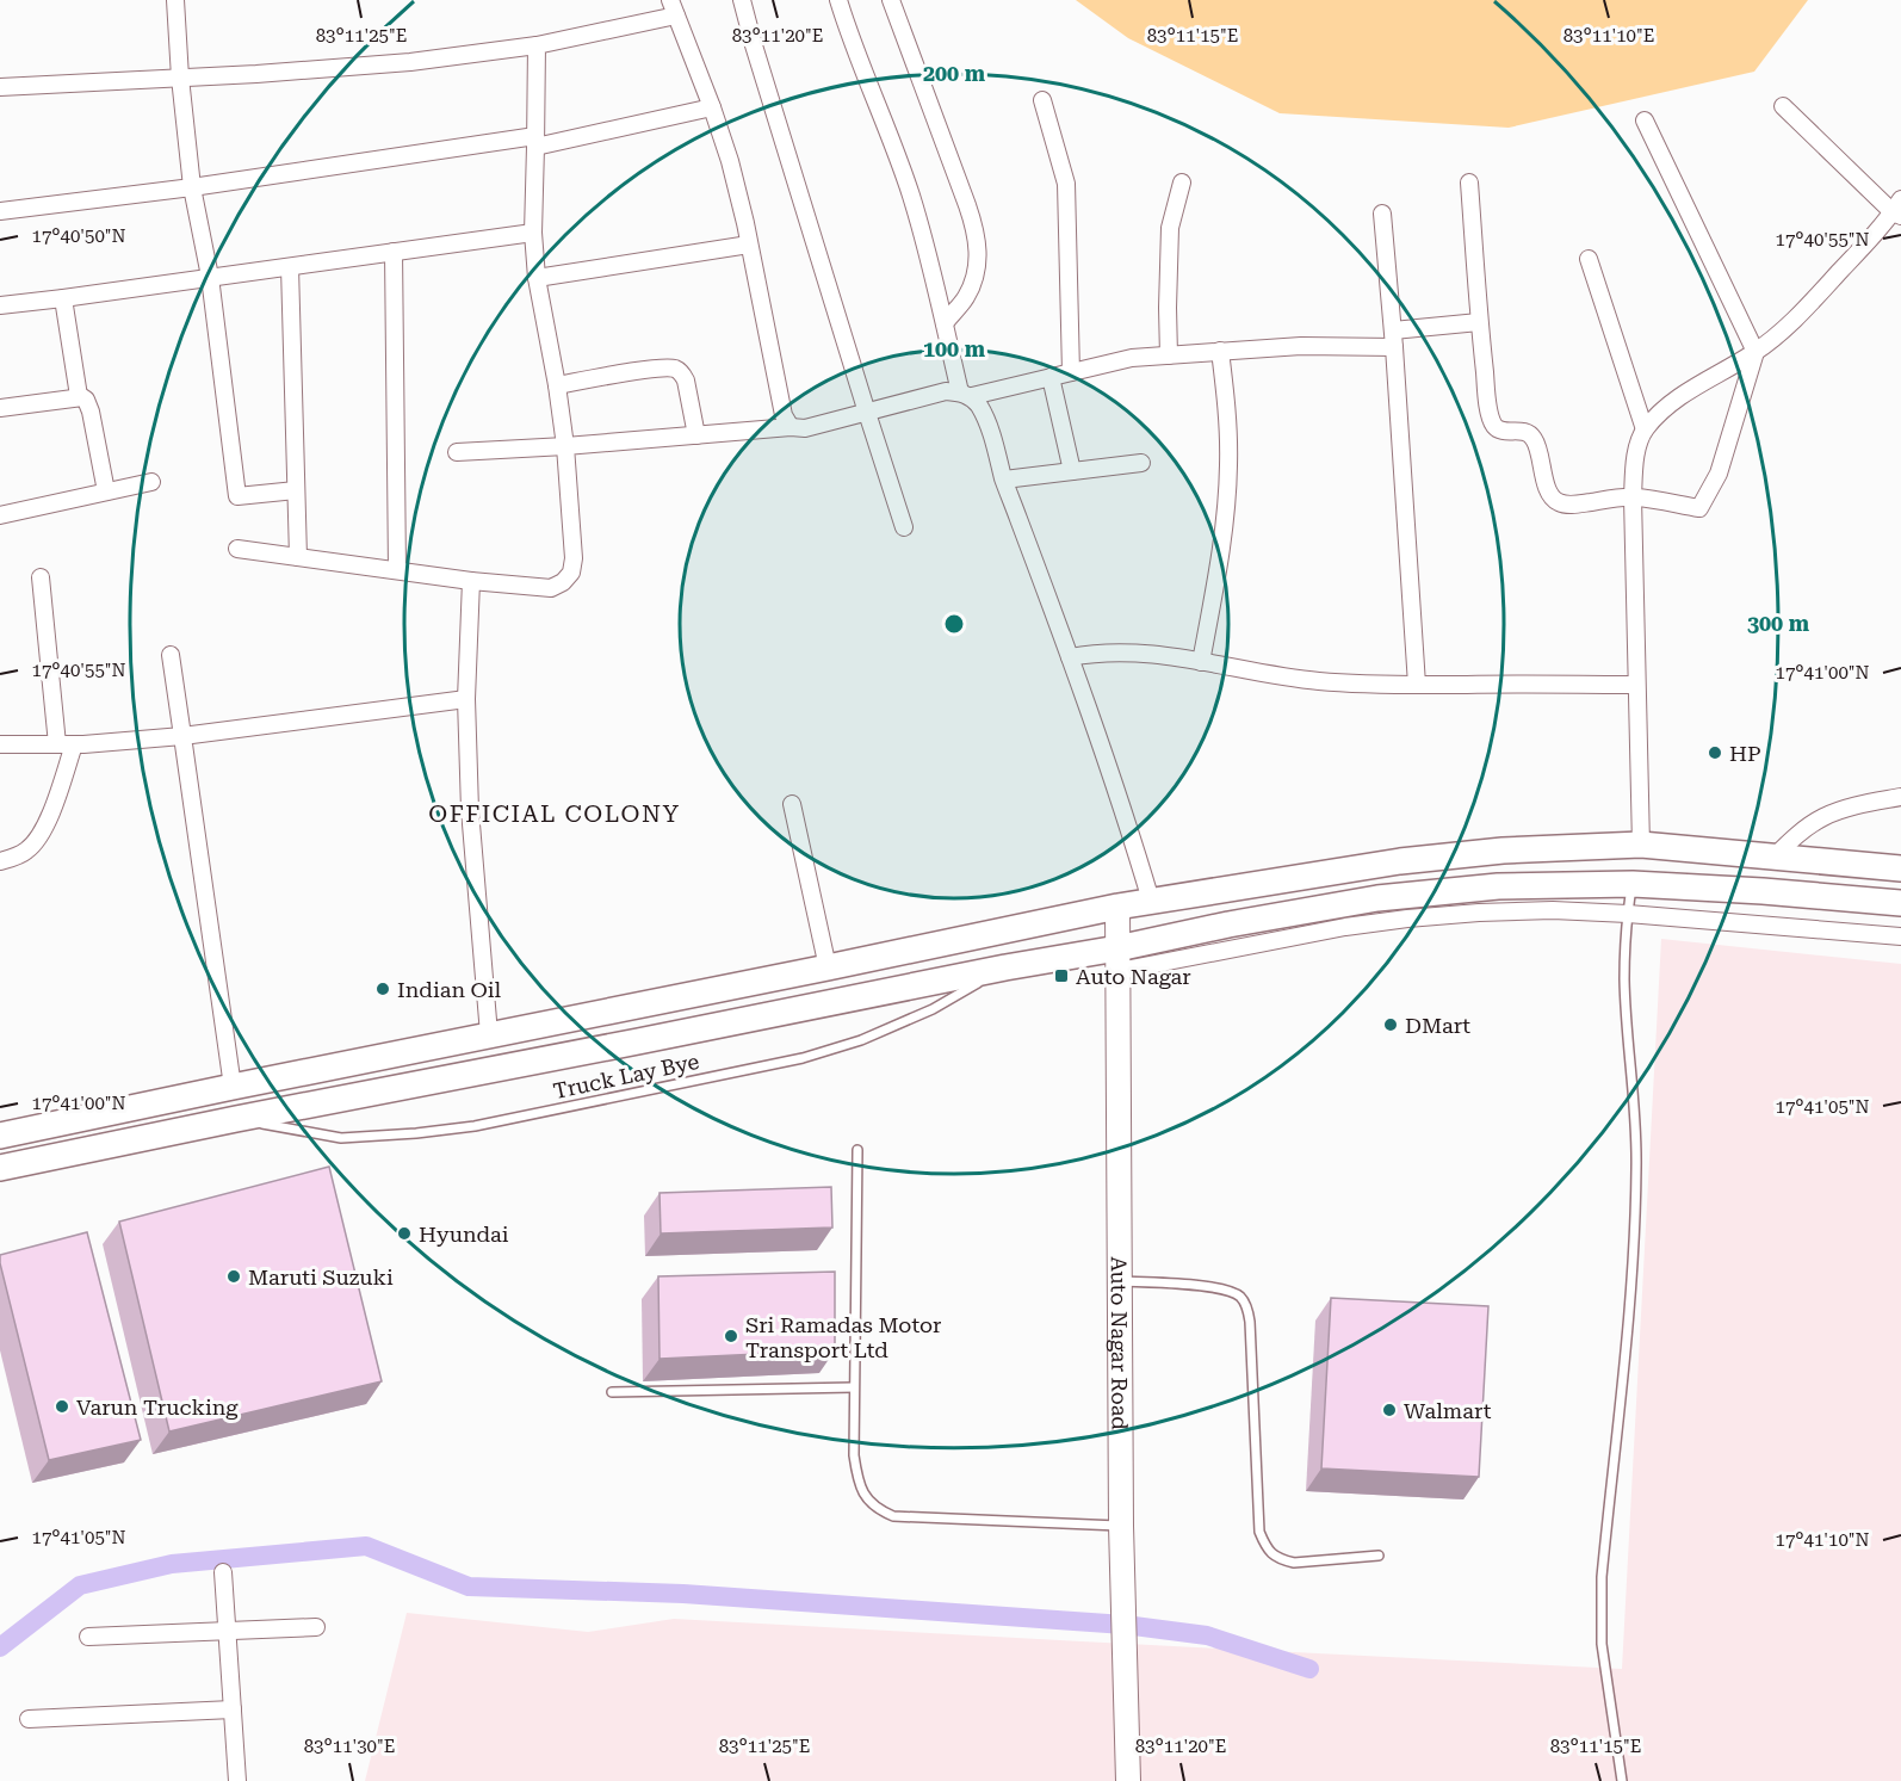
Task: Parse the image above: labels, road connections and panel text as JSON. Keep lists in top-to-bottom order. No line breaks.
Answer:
{"streets":{"street":["Auto Nagar Road"],"lane":["Truck Lay Bye"]},"districts":["OFFICIAL COLONY"],"places":{"other":["HP","Indian Oil","DMart","Hyundai","Maruti Suzuki","Sri Ramadas Motor Transport Ltd","Varun Trucking","Walmart"],"transit":["Auto Nagar"]},"coordinates":["83°11'25\"E","83°11'20\"E","83°11'15\"E","83°11'10\"E","17°40'50\"N","17°40'55\"N","17°41'00\"N","17°41'05\"N","17°41'10\"N","83°11'30\"E"],"rings":["200 m","100 m","300 m"]}
